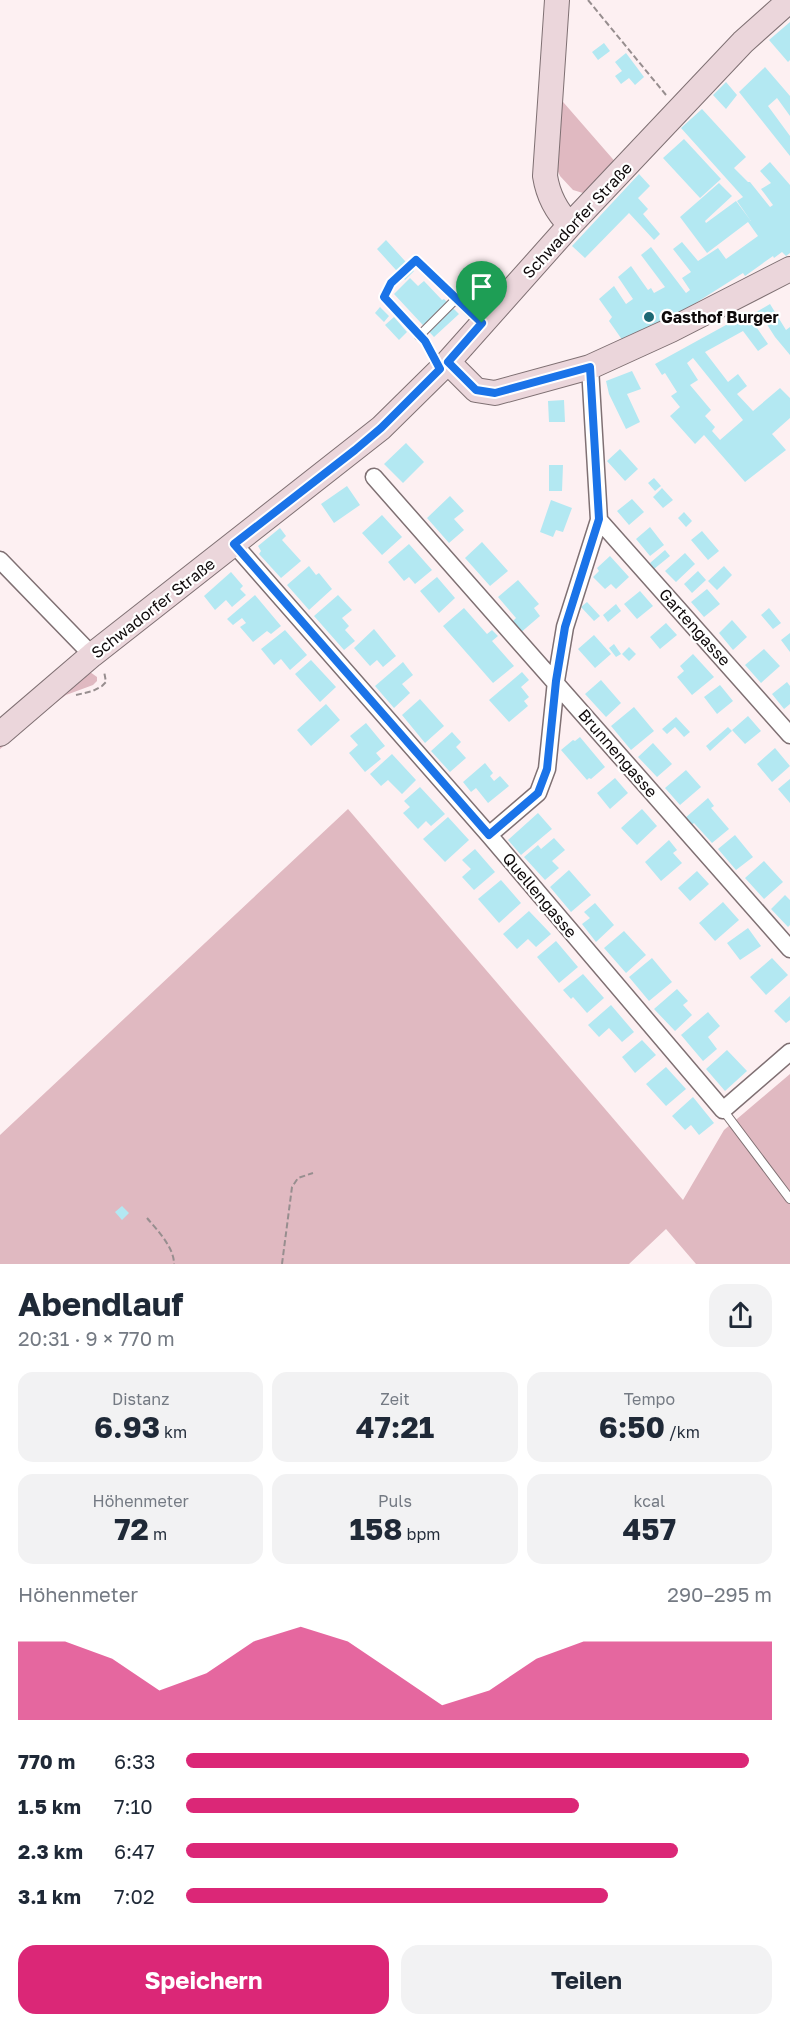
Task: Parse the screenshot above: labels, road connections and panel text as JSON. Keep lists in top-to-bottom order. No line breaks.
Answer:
{"streets":{"main road":["Schwadorfer Straße"],"street":["Gartengasse","Brunnengasse","Quellengasse"]},"crossings":[["Schwadorfer Straße","Quellengasse"]],"places":["Gasthof Burger"],"page":{"heading":["Abendlauf","20:31 · 9 × 770 m"],"stats":[["Distanz","6.93 km"],["Zeit","47:21"],["Tempo","6:50 /km"],["Höhenmeter","72 m"],["Puls","158 bpm"],["kcal","457"]],"chart":["Höhenmeter","290–295 m"],"list":[{"name":"770 m","note":"6:33"},{"name":"1.5 km","note":"7:10"},{"name":"2.3 km","note":"6:47"},{"name":"3.1 km","note":"7:02"}],"buttons":["Speichern","Teilen"]}}
